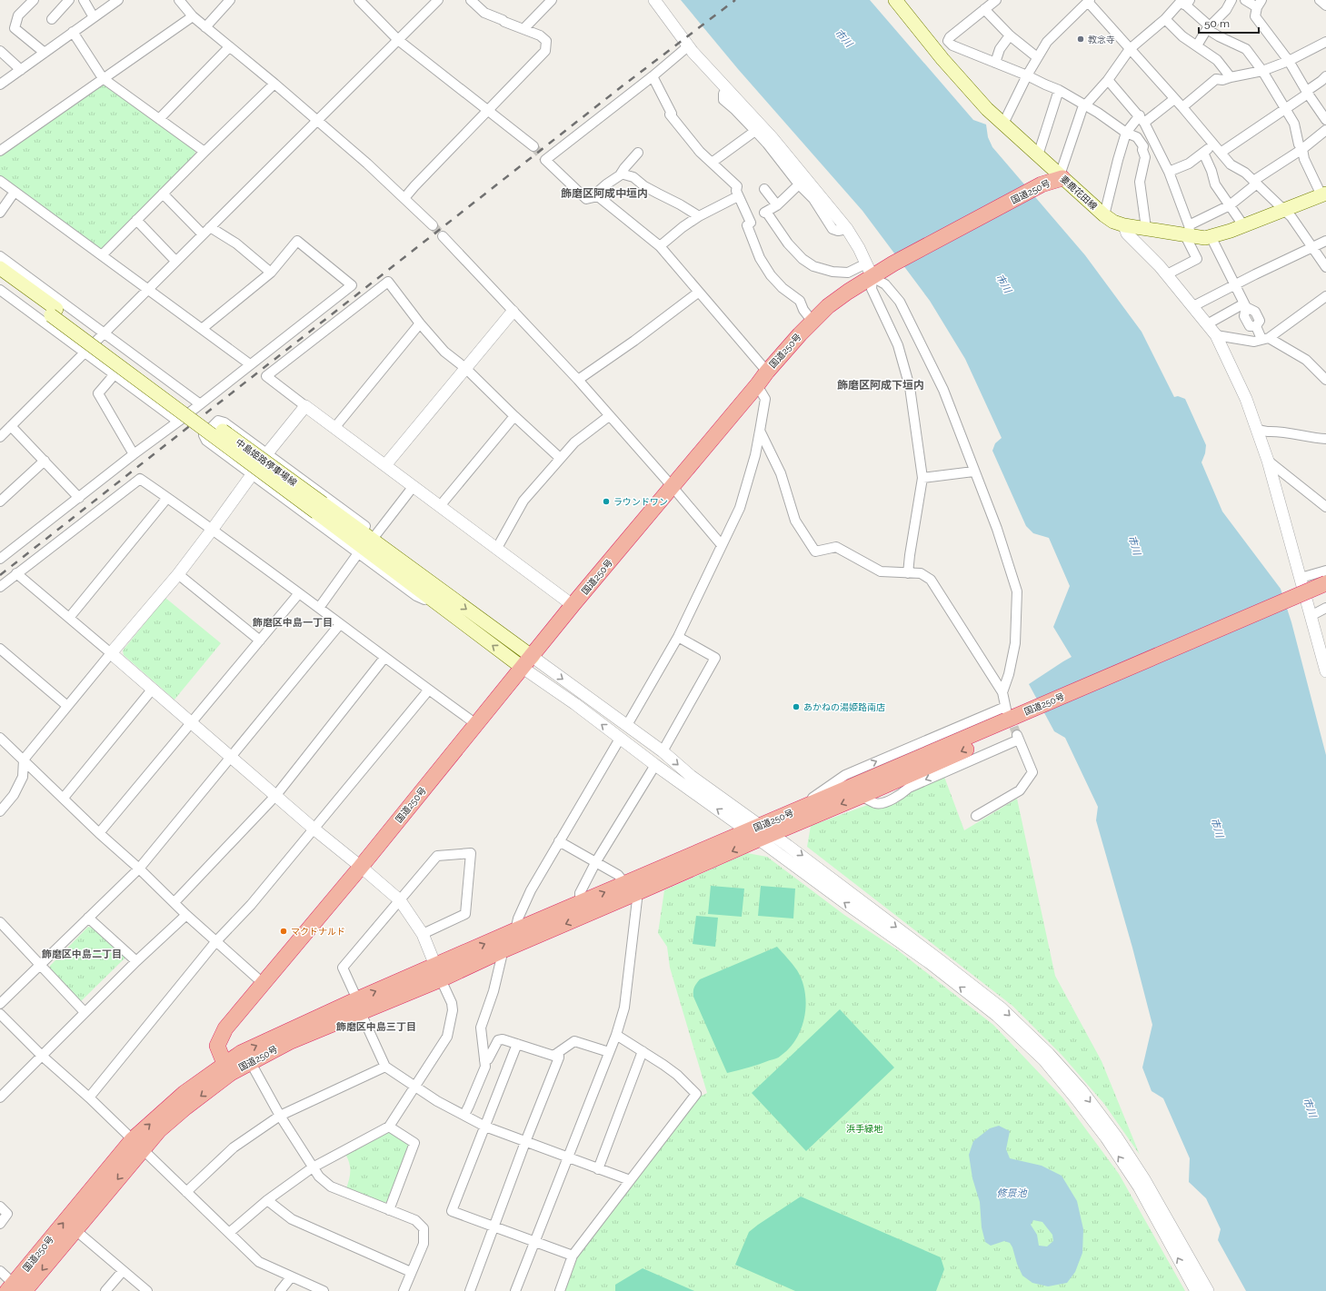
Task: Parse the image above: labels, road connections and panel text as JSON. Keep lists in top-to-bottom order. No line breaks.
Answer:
{"streets":{"highway":["国道250号"],"main road":["妻鹿花田線","中島姫路停車場線"]},"crossings":[["国道250号","妻鹿花田線"],["国道250号","中島姫路停車場線"]],"districts":["飾磨区阿成中垣内","飾磨区阿成下垣内","飾磨区中島一丁目","飾磨区中島二丁目","飾磨区中島三丁目"],"water":["市川","修景池"],"parks":["浜手緑地"],"places":["教念寺","ラウンドワン","あかねの湯姫路南店","マクドナルド"],"scale_bar":"50 m"}
